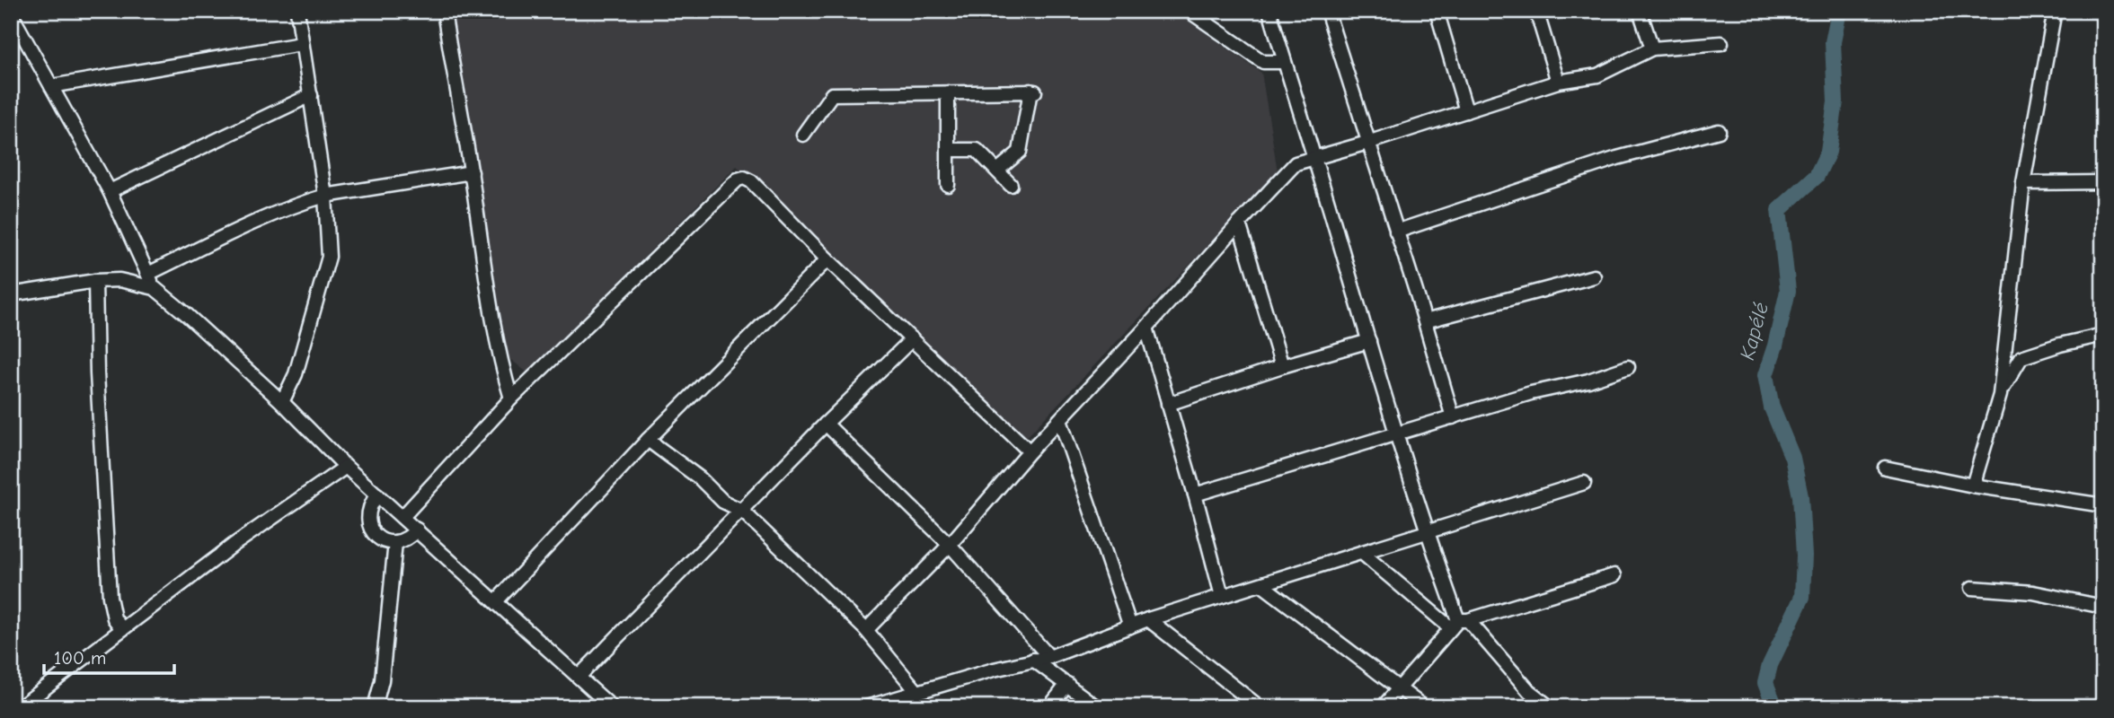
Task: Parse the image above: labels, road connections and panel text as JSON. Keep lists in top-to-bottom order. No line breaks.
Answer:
{"water":["Kapélé"],"scale_bar":"100 m"}
